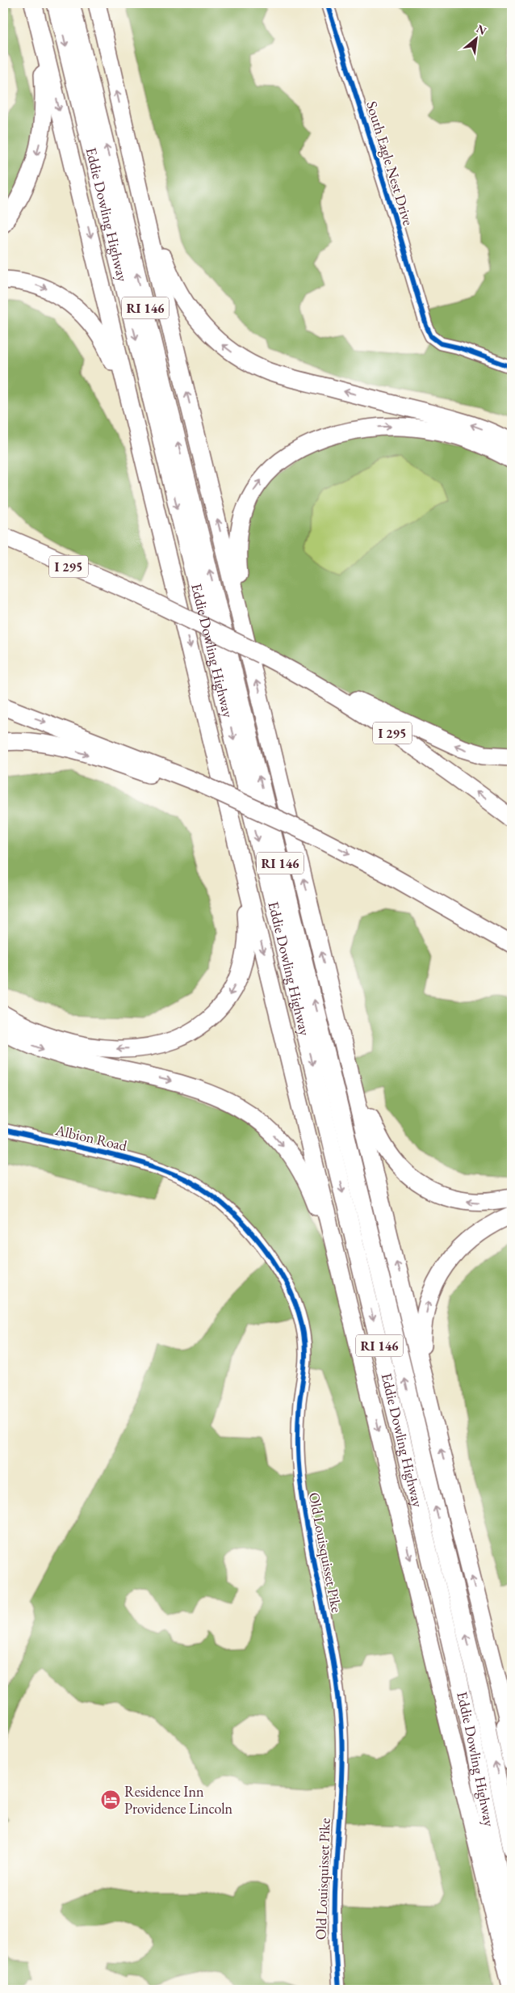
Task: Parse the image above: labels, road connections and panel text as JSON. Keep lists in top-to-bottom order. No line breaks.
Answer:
{"streets":{"highway":["Eddie Dowling Highway","RI 146","I 295"],"street":["South Eagle Nest Drive","Albion Road","Old Louisquisset Pike"]},"crossings":[["Albion Road","Old Louisquisset Pike"]],"places":{"hotel":["Residence Inn Providence Lincoln"]},"north":"top right"}
